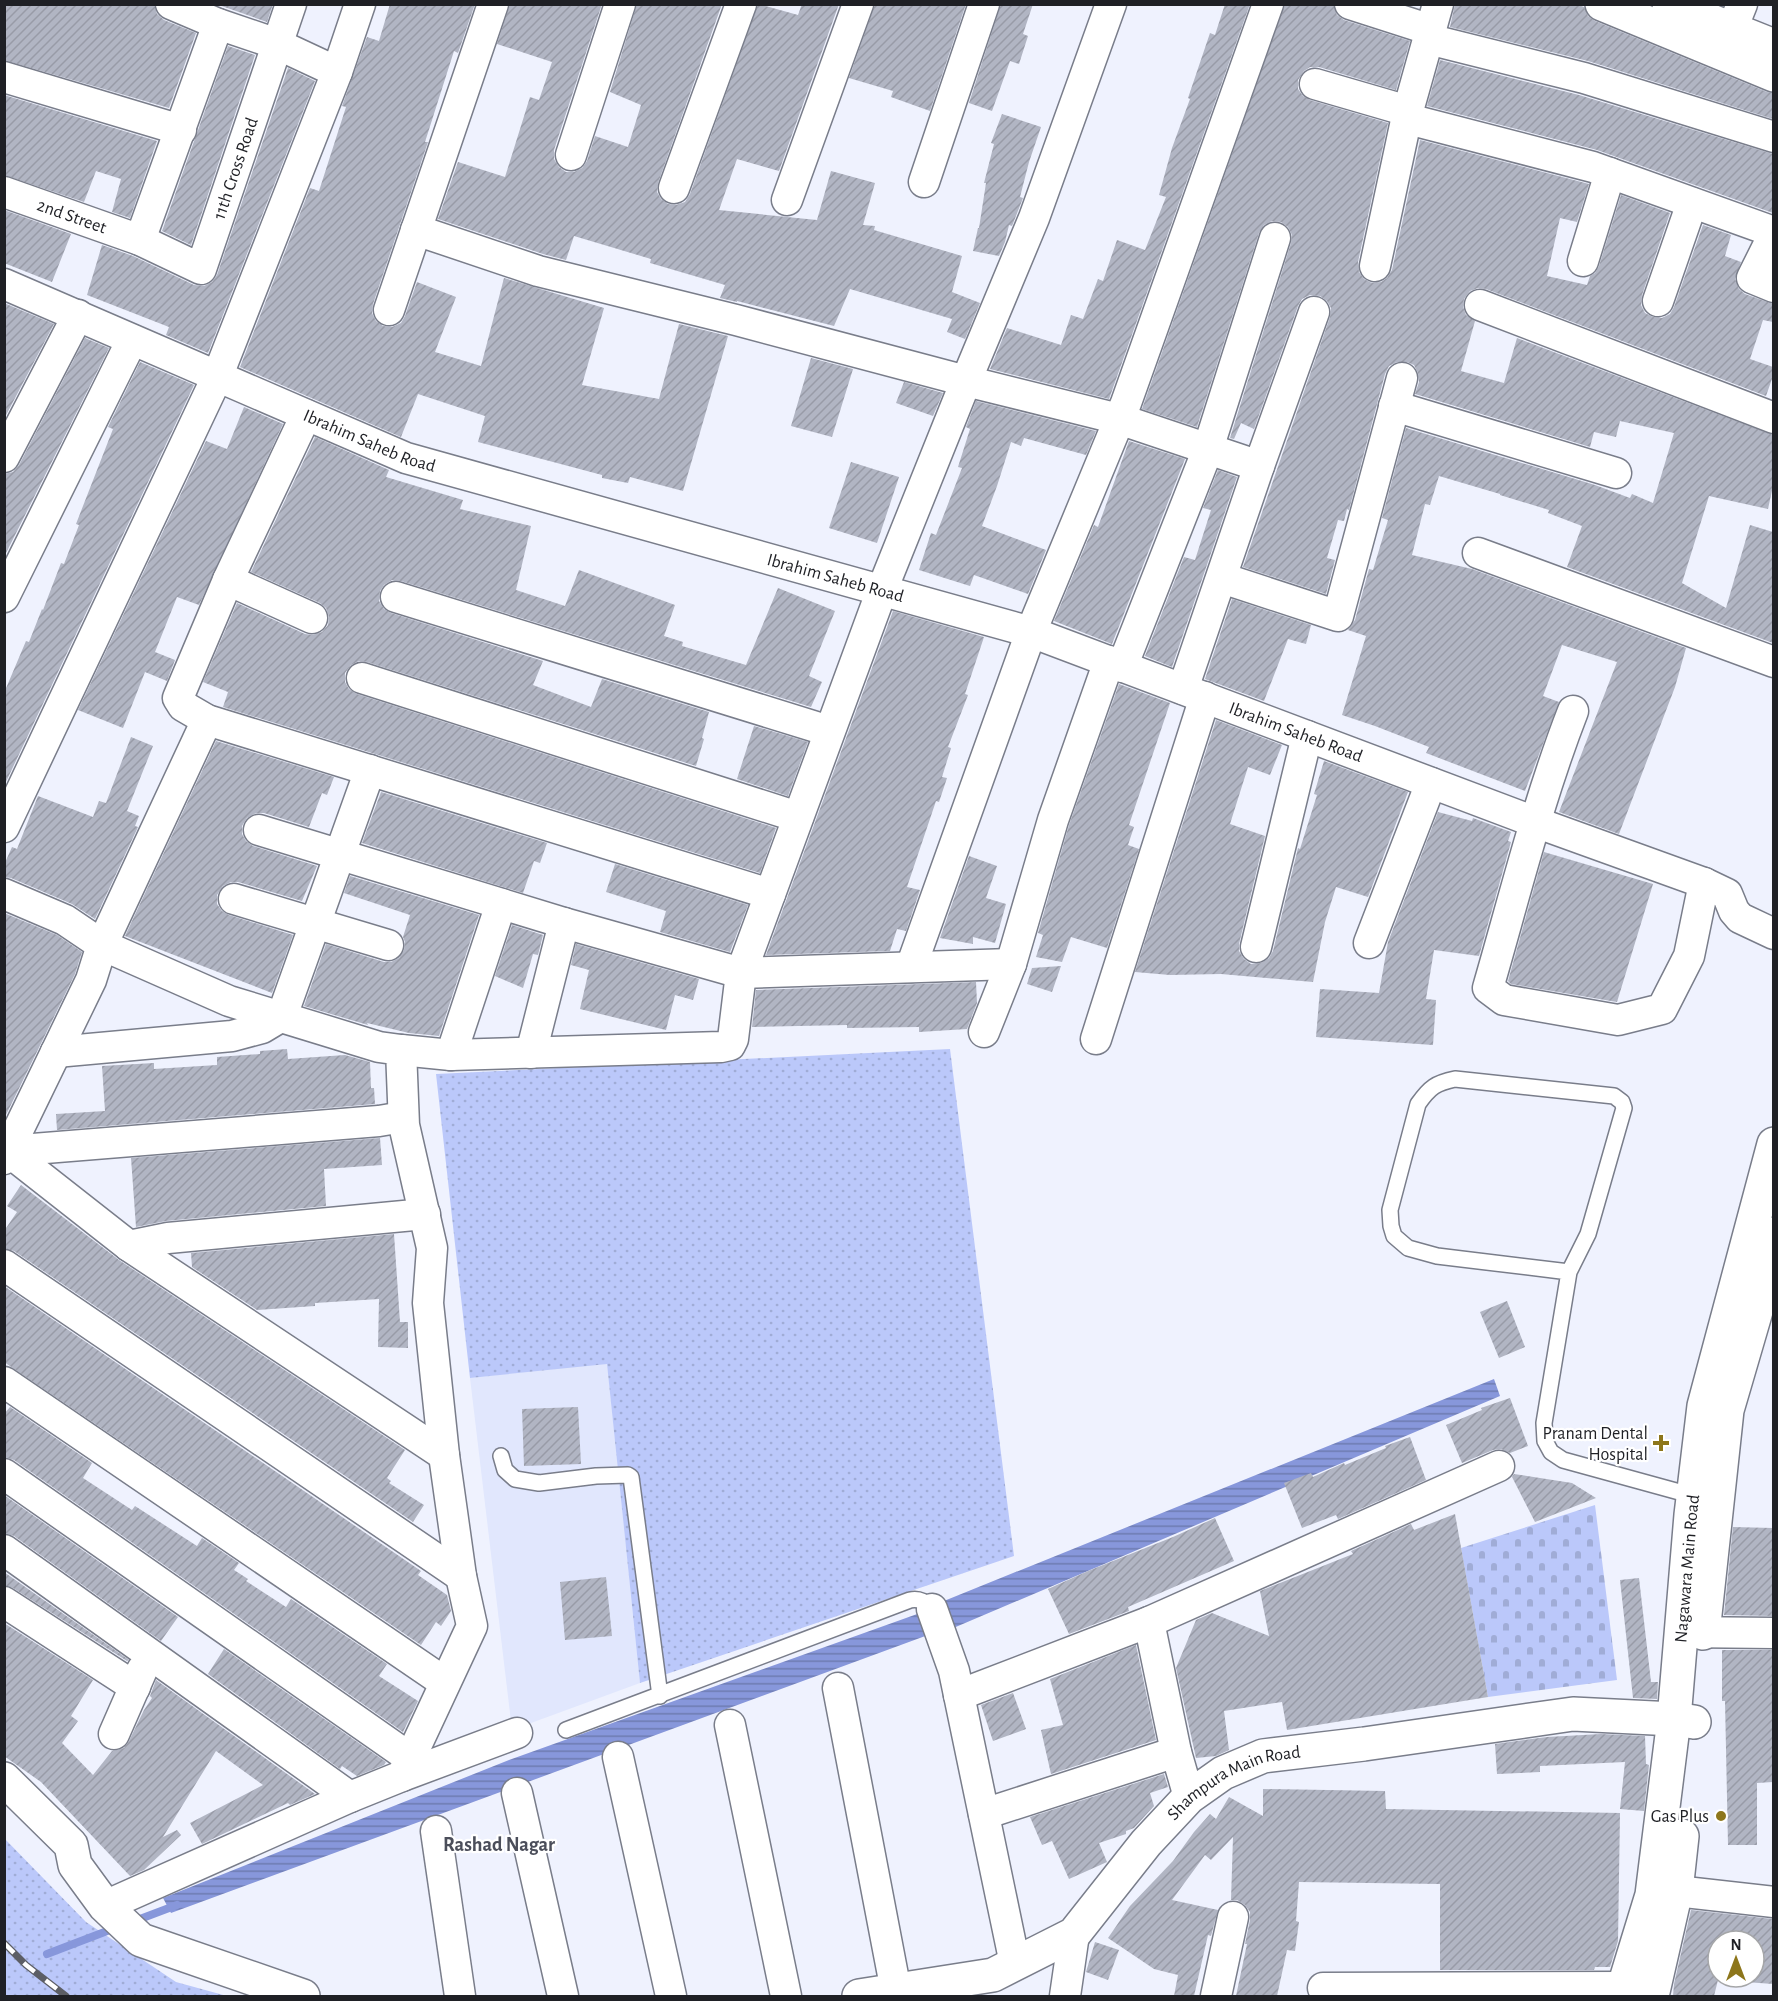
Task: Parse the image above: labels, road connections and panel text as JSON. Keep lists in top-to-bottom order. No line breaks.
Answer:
{"streets":{"street":["11th Cross Road","2nd Street","Ibrahim Saheb Road","Nagawara Main Road","Shampura Main Road"]},"crossings":[["11th Cross Road","2nd Street"]],"districts":["Rashad Nagar"],"places":{"health":["Pranam Dental Hospital"],"other":["Gas Plus"]},"north":"top"}
